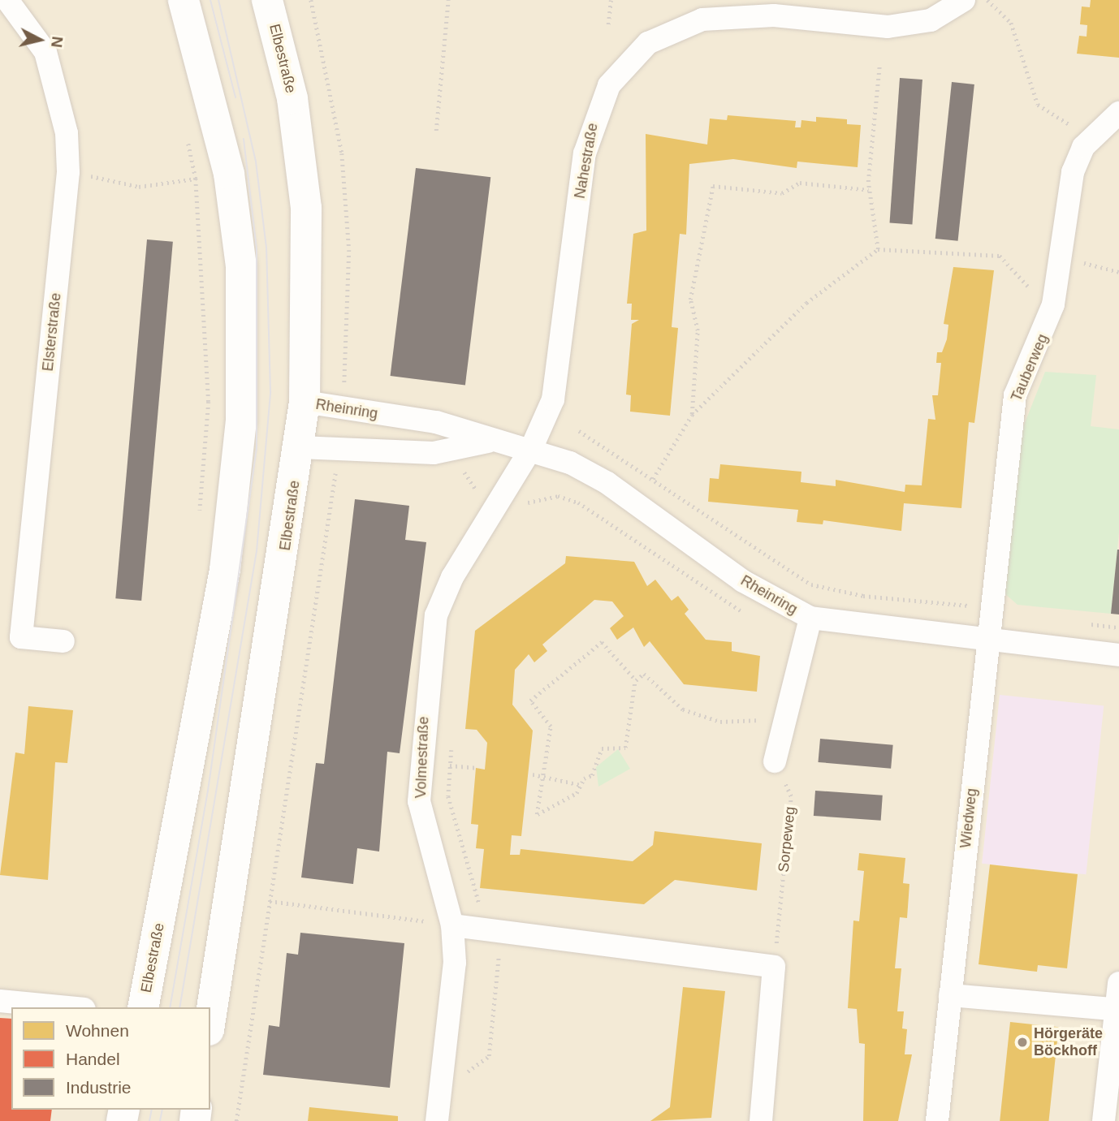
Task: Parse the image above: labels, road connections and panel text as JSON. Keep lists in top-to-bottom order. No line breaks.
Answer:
{"streets":{"street":["Elbestraße","Nahestraße","Elsterstraße","Tauberweg","Rheinring","Volmestraße","Wiedweg"],"path":["Sorpeweg"]},"crossings":[["Elbestraße","Rheinring"],["Nahestraße","Rheinring"],["Nahestraße","Volmestraße"],["Tauberweg","Rheinring"],["Tauberweg","Wiedweg"],["Rheinring","Volmestraße"],["Rheinring","Wiedweg"]],"places":["Hörgeräte Böckhoff"],"legend":["Wohnen","Handel","Industrie"],"north":"right"}
